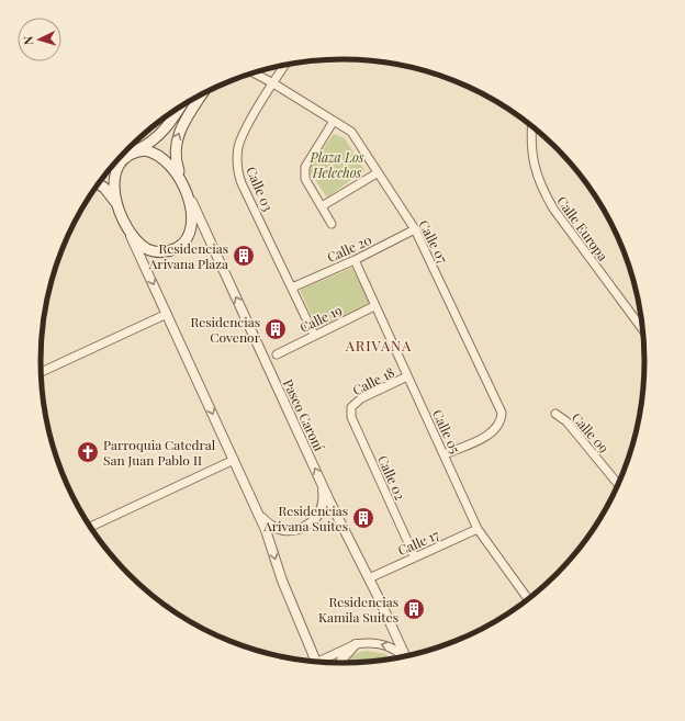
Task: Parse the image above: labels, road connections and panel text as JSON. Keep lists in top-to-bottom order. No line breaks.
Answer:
{"streets":{"main road":["Paseo Caroní"],"street":["Calle 03","Calle Europa","Calle 07","Calle 20","Calle 19","Calle 18","Calle 05","Calle 09","Calle 02","Calle 17"]},"crossings":[["Calle 03","Calle 07"],["Calle 03","Calle 20"],["Calle 03","Calle 19"],["Calle 07","Calle 20"],["Calle 07","Calle 05"],["Calle 20","Calle 05"],["Calle 19","Calle 05"],["Calle 18","Calle 05"],["Calle 18","Calle 02"],["Paseo Caroní","Calle 17"],["Calle 05","Calle 17"],["Calle 02","Calle 17"]],"districts":["ARIVANA"],"parks":["Plaza Los Helechos"],"places":{"building":["Residencias Arivana Plaza","Residencias Covenor","Residencias Arivana Suites","Residencias Kamila Suites"],"church":["Parroquia Catedral San Juan Pablo II"]},"north":"left"}
